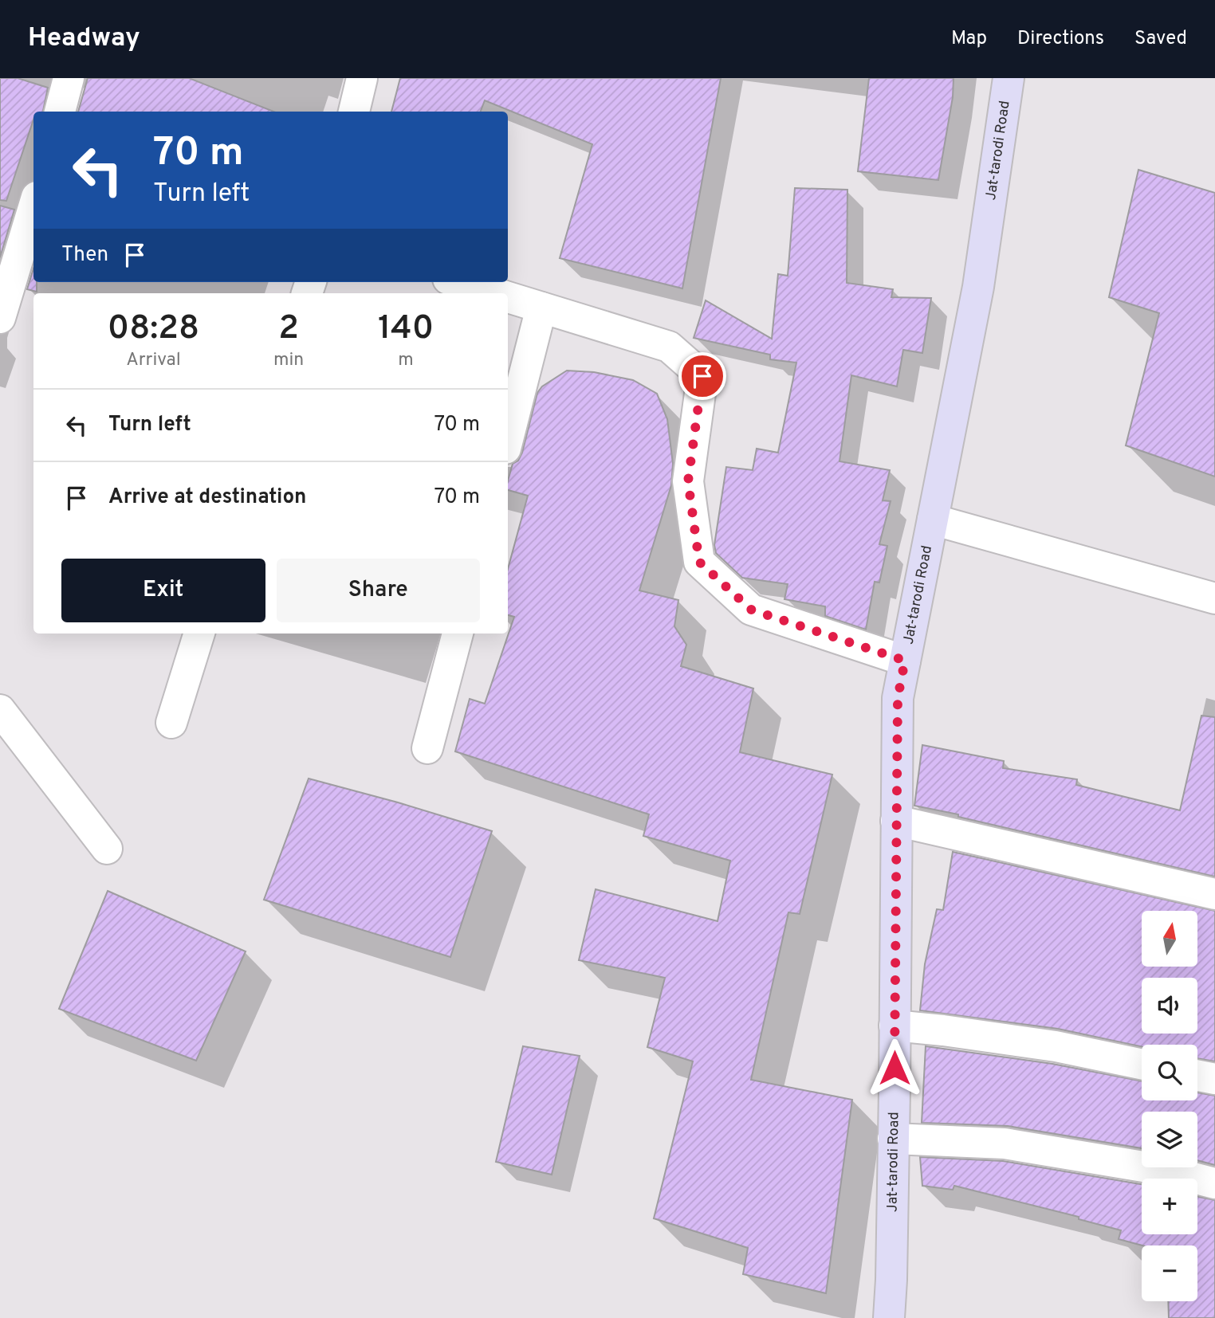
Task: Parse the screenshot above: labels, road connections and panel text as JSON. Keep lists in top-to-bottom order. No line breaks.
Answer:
{"streets":{"street":["Jat-tarodi Road"]},"north":"top","page":{"header":"Headway","nav":["Map","Directions","Saved"],"turn":["70 m","Turn left"],"then":"Then","eta":["08:28","Arrival","2","min","140","m"],"list":[{"name":"Turn left","value":"70 m"},{"name":"Arrive at destination","value":"70 m"}],"buttons":["Exit","Share"],"map_buttons":["+","−"]}}
